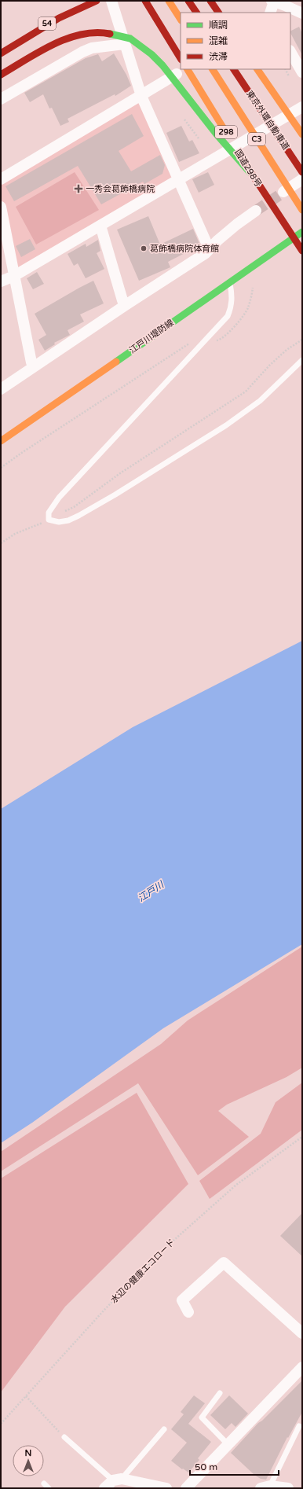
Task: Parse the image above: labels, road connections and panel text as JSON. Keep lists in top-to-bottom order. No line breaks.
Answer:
{"streets":{"main road":["54","東京外環自動車道","298","C3","国道298号","江戸川堤防線"],"path":["水辺の健康エコロード"]},"crossings":[["国道298号","江戸川堤防線"]],"water":["江戸川"],"places":{"health":["一秀会葛飾橋病院"],"other":["葛飾橋病院体育館"]},"legend":["順調","混雑","渋滞"],"scale_bar":"50 m","north":"top"}
